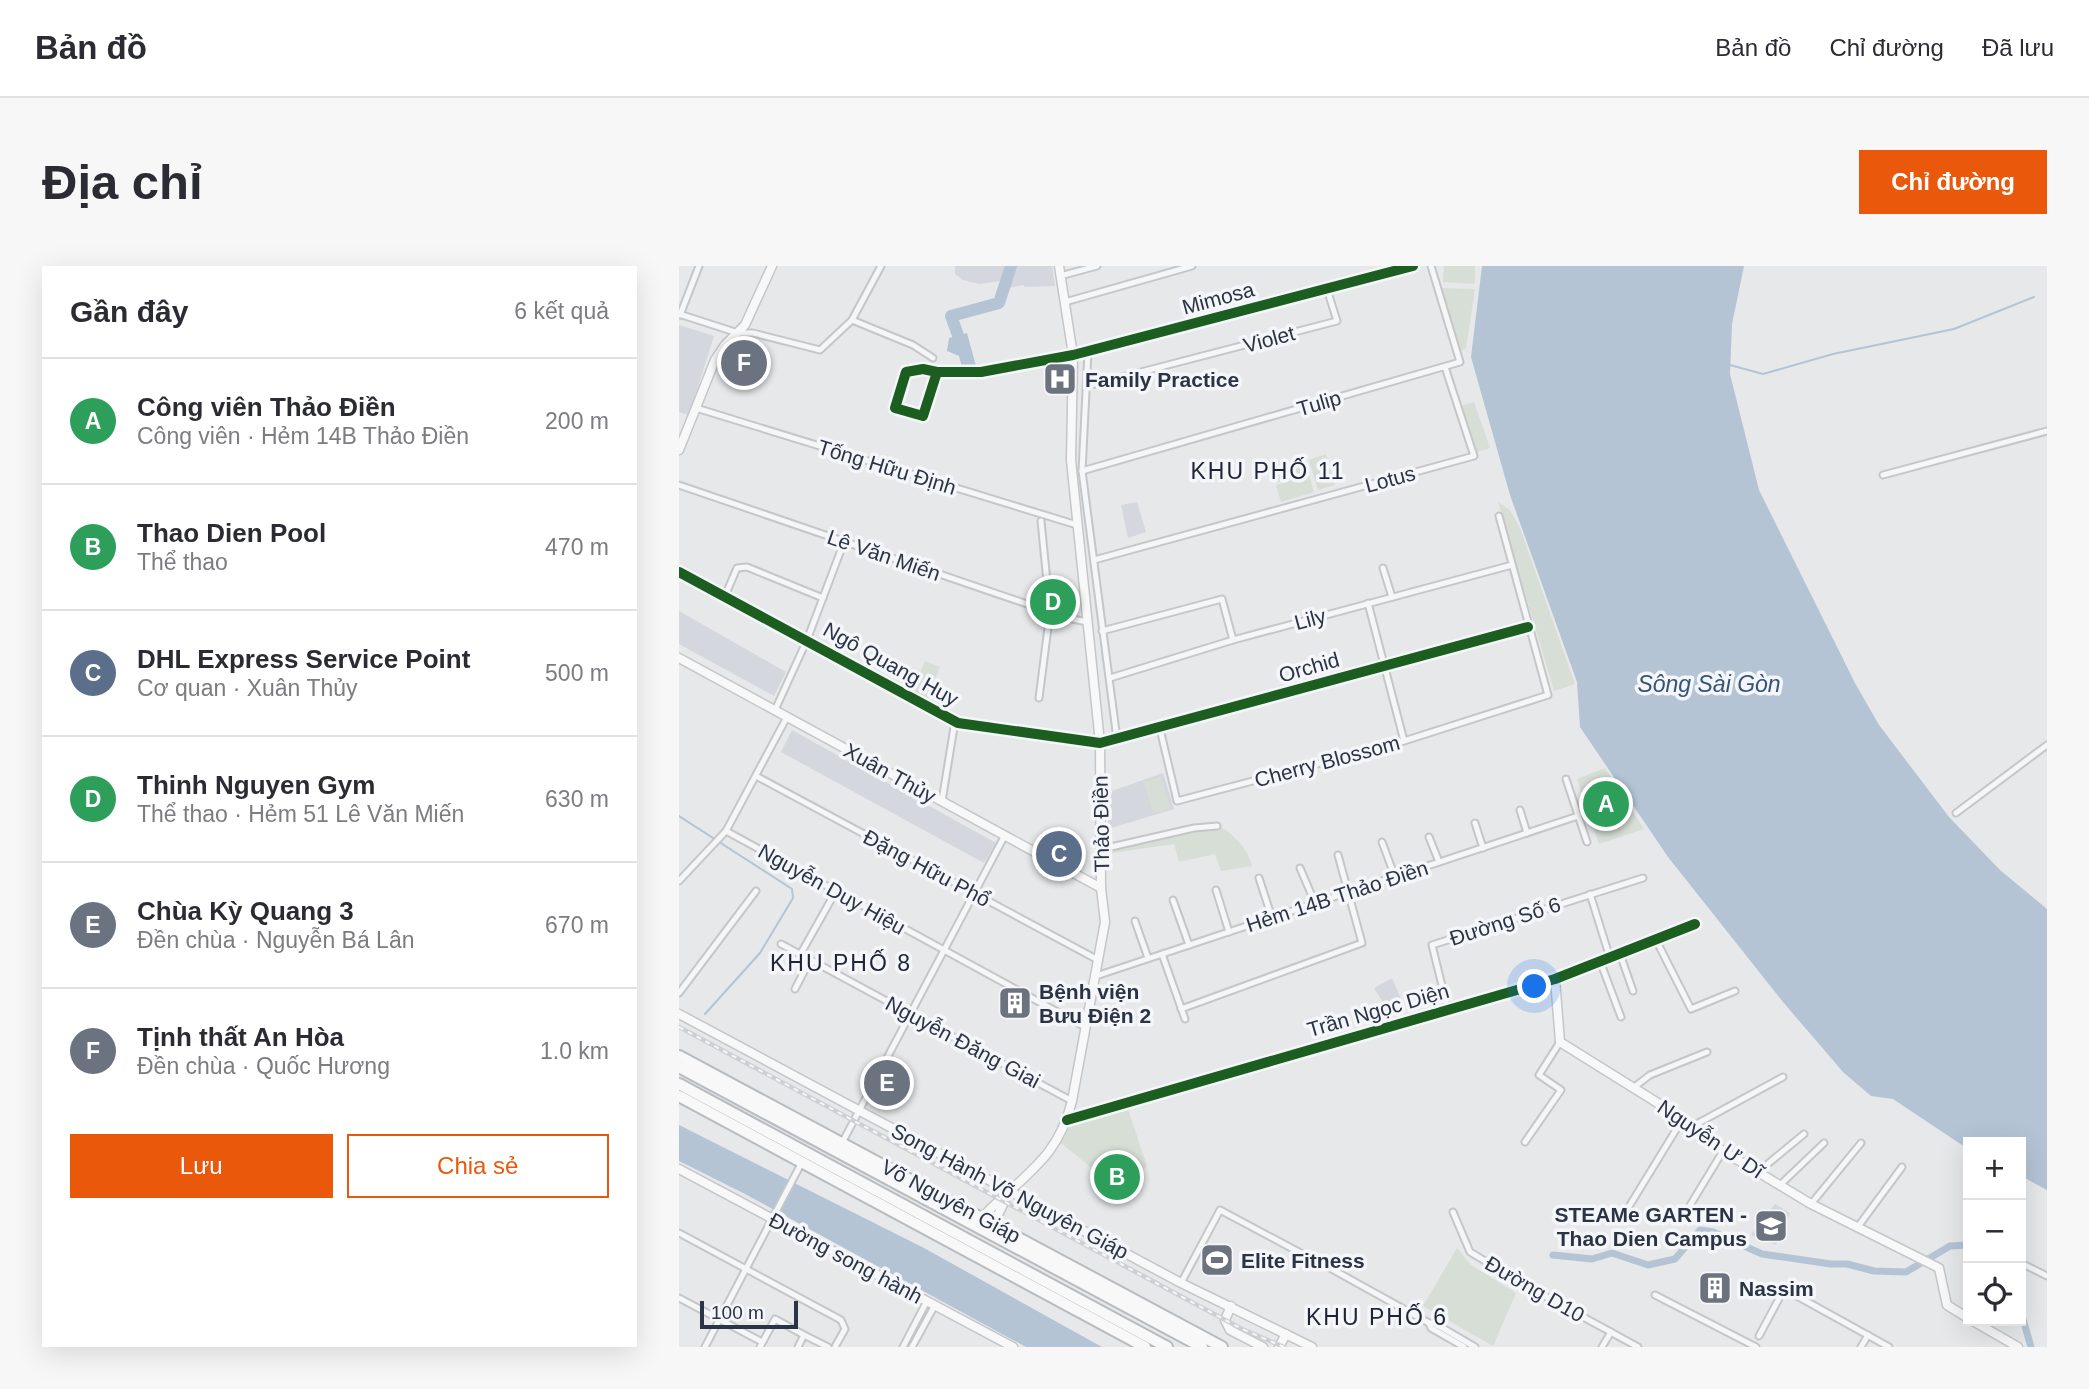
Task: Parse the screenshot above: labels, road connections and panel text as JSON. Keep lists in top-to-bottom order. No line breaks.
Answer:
{"streets":{"highway":["Võ Nguyên Giáp"],"main road":["Xuân Thủy","Thảo Điền","Trần Ngọc Diện","Nguyễn Ư Dĩ","Song Hành Võ Nguyên Giáp","Đường song hành"],"street":["Mimosa","Violet","Tulip","Tống Hữu Định","Lotus","Lê Văn Miến","Lily","Ngô Quang Huy","Orchid","Cherry Blossom","Đặng Hữu Phổ","Nguyễn Duy Hiệu","Hẻm 14B Thảo Điền","Đường Số 6","Nguyễn Đăng Giai","Đường D10"]},"crossings":[["Mimosa","Violet"],["Mimosa","Thảo Điền"],["Tulip","Lotus"],["Tống Hữu Định","Thảo Điền"],["Lê Văn Miến","Thảo Điền"],["Ngô Quang Huy","Orchid"],["Ngô Quang Huy","Thảo Điền"],["Orchid","Cherry Blossom"],["Orchid","Thảo Điền"],["Xuân Thủy","Thảo Điền"],["Thảo Điền","Đặng Hữu Phổ"],["Thảo Điền","Nguyễn Duy Hiệu"],["Thảo Điền","Hẻm 14B Thảo Điền"],["Thảo Điền","Trần Ngọc Diện"],["Thảo Điền","Nguyễn Đăng Giai"],["Thảo Điền","Song Hành Võ Nguyên Giáp"],["Thảo Điền","Võ Nguyên Giáp"],["Đường Số 6","Trần Ngọc Diện"]],"districts":["KHU PHỐ 11","KHU PHỐ 8","KHU PHỐ 6"],"water":["Sông Sài Gòn"],"places":{"hospital":["Family Practice"],"building":["Bệnh viện Bưu Điện 2","Nassim"],"school or university":["STEAMe GARTEN - Thao Dien Campus"],"sports":["Elite Fitness"]},"scale_bar":"100 m","page":{"header":"Bản đồ","nav":["Bản đồ","Chỉ đường","Đã lưu"],"buttons":["Chỉ đường",["Lưu","Chia sẻ"]],"title":"Địa chỉ","heading":["Gần đây","6 kết quả"],"pins":["F","D","A","C","E","B"],"list":[{"mark":"A","name":"Công viên Thảo Điền","note":"Công viên · Hẻm 14B Thảo Điền","value":"200 m"},{"mark":"B","name":"Thao Dien Pool","note":"Thể thao","value":"470 m"},{"mark":"C","name":"DHL Express Service Point","note":"Cơ quan · Xuân Thủy","value":"500 m"},{"mark":"D","name":"Thinh Nguyen Gym","note":"Thể thao · Hẻm 51 Lê Văn Miến","value":"630 m"},{"mark":"E","name":"Chùa Kỳ Quang 3","note":"Đền chùa · Nguyễn Bá Lân","value":"670 m"},{"mark":"F","name":"Tịnh thất An Hòa","note":"Đền chùa · Quốc Hương","value":"1.0 km"}],"map_buttons":["+","−"],"scale":"100 m"}}
